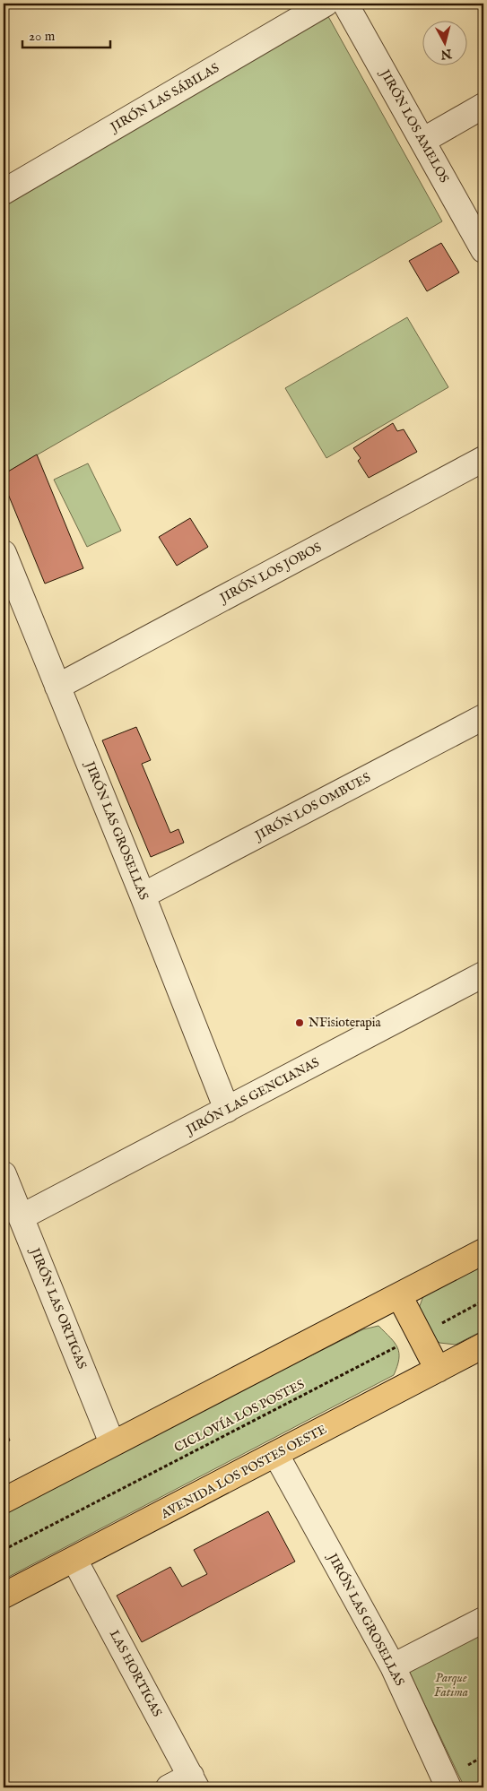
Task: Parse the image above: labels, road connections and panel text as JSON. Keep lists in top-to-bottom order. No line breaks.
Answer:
{"streets":{"main road":["AVENIDA LOS POSTES OESTE"],"street":["JIRÓN LAS SÁBILAS","JIRÓN LOS AMELOS","JIRÓN LOS JOBOS","JIRÓN LOS OMBUES","JIRÓN LAS GROSELLAS","JIRÓN LAS GENCIANAS","JIRÓN LAS ORTIGAS","LAS HORTIGAS"],"path":["CICLOVÍA LOS POSTES"]},"crossings":[["JIRÓN LOS JOBOS","JIRÓN LAS GROSELLAS"],["JIRÓN LOS OMBUES","JIRÓN LAS GROSELLAS"],["JIRÓN LAS GROSELLAS","JIRÓN LAS GENCIANAS"],["JIRÓN LAS GROSELLAS","AVENIDA LOS POSTES OESTE"],["JIRÓN LAS GENCIANAS","JIRÓN LAS ORTIGAS"],["AVENIDA LOS POSTES OESTE","LAS HORTIGAS"]],"parks":["Parque Fatima"],"places":["NFisioterapia"],"scale_bar":"20 m","north":"bottom"}
